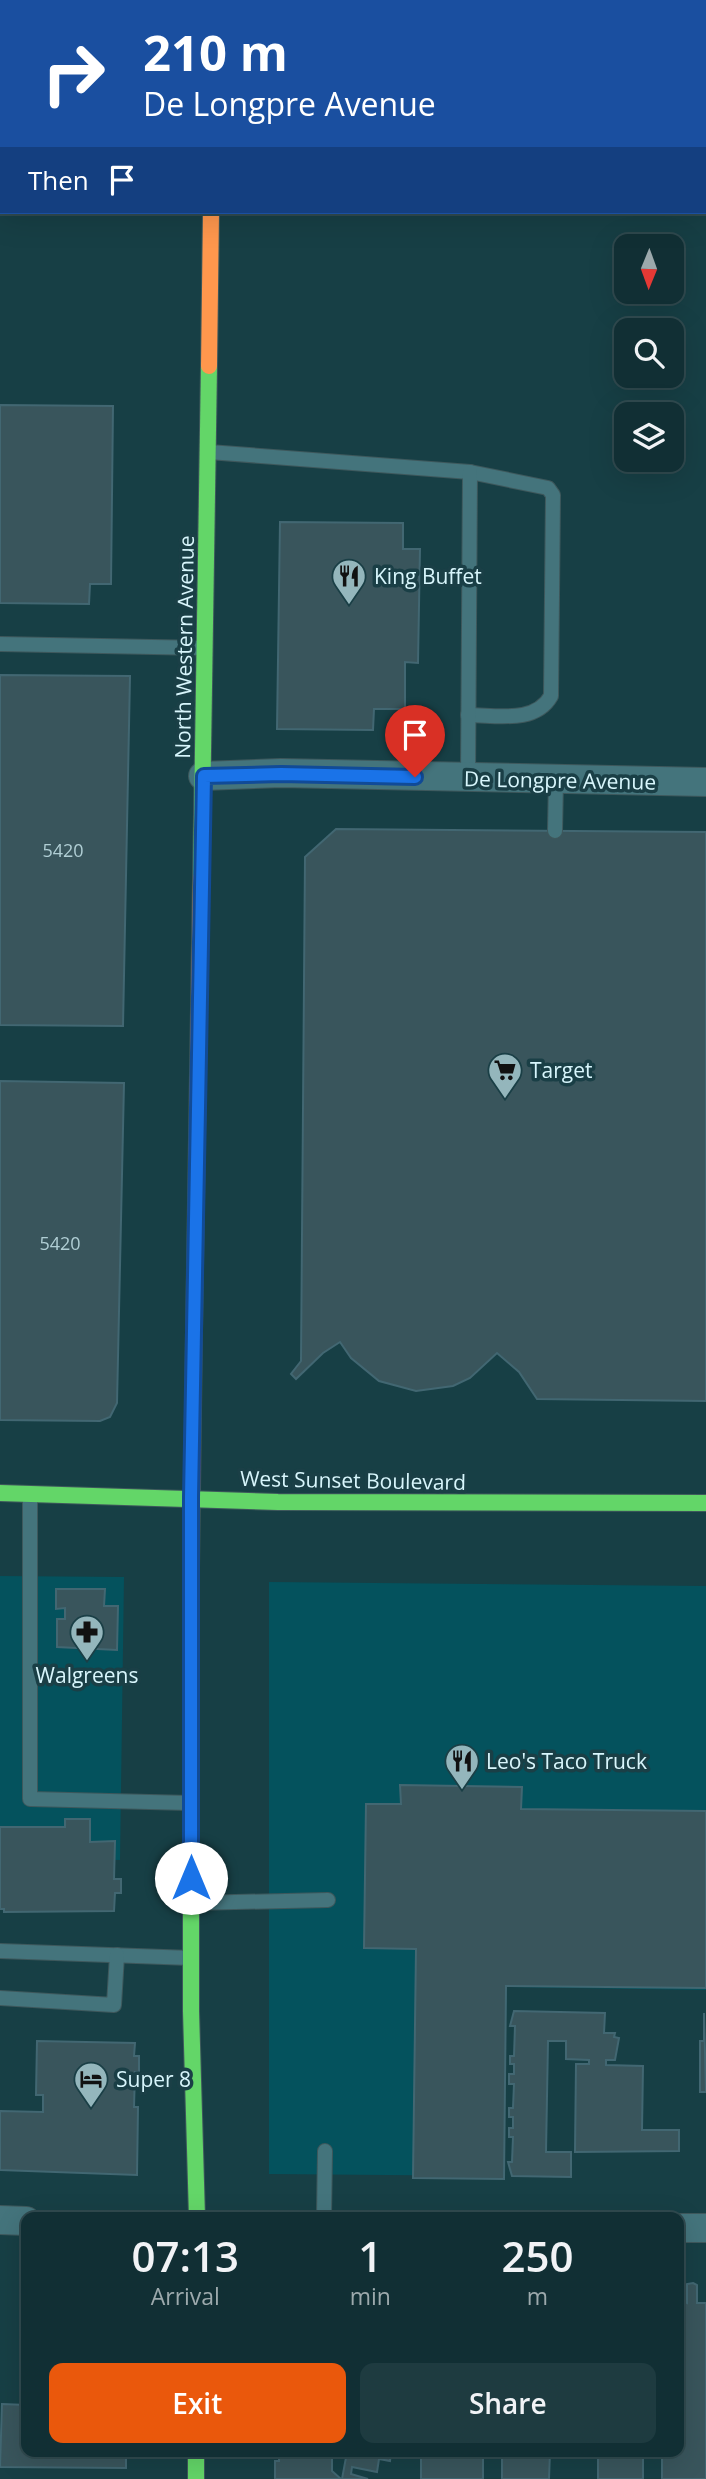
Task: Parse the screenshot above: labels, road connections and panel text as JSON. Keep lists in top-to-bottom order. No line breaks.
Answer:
{"streets":{"main road":["North Western Avenue","West Sunset Boulevard"],"street":["De Longpre Avenue"]},"crossings":[["North Western Avenue","De Longpre Avenue"],["North Western Avenue","West Sunset Boulevard"]],"places":{"restaurant":["King Buffet","Leo's Taco Truck"],"supermarket":["Target"],"pharmacy":["Walgreens"],"hotel":["Super 8"]},"house_numbers":["5420","5420"],"north":"bottom","page":{"turn":["210 m","De Longpre Avenue"],"then":"Then","eta":["07:13","Arrival","1","min","250","m"],"buttons":["Exit","Share"]}}
